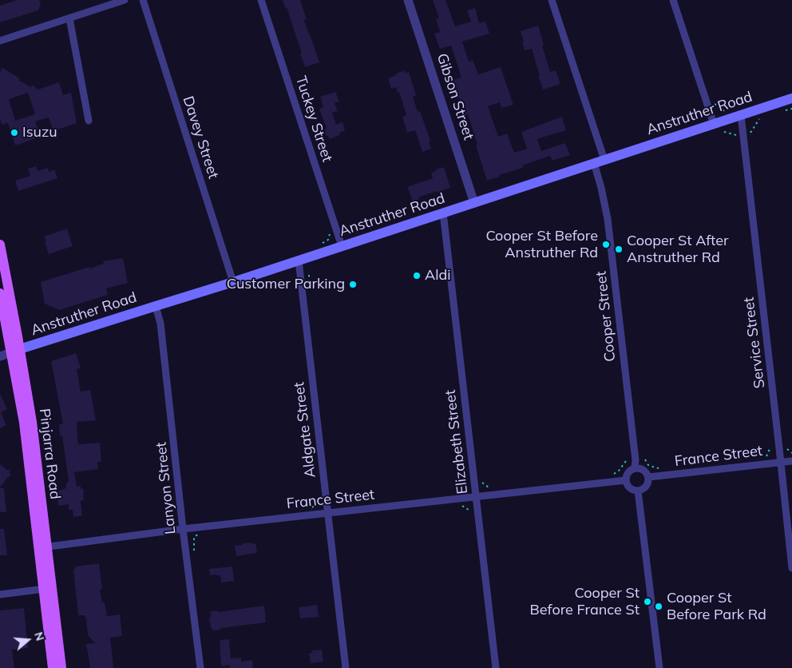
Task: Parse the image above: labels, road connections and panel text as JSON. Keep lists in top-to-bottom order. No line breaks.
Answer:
{"streets":{"main road":["Anstruther Road","Pinjarra Road"],"street":["Gibson Street","Tuckey Street","Davey Street","Cooper Street","Service Street","Aldgate Street","Elizabeth Street","France Street","Lanyon Street"]},"crossings":[["Gibson Street","Anstruther Road"],["Anstruther Road","Tuckey Street"],["Anstruther Road","Davey Street"],["Anstruther Road","Cooper Street"],["Anstruther Road","Service Street"],["Anstruther Road","Aldgate Street"],["Anstruther Road","Elizabeth Street"],["Anstruther Road","Pinjarra Road"],["Anstruther Road","Lanyon Street"],["Cooper Street","France Street"],["Service Street","France Street"],["Aldgate Street","France Street"],["Elizabeth Street","France Street"],["Pinjarra Road","France Street"],["France Street","Lanyon Street"]],"places":["Isuzu","Cooper St Before Anstruther Rd","Cooper St After Anstruther Rd","Aldi","Customer Parking","Cooper St Before France St","Cooper St Before Park Rd"],"north":"right"}
